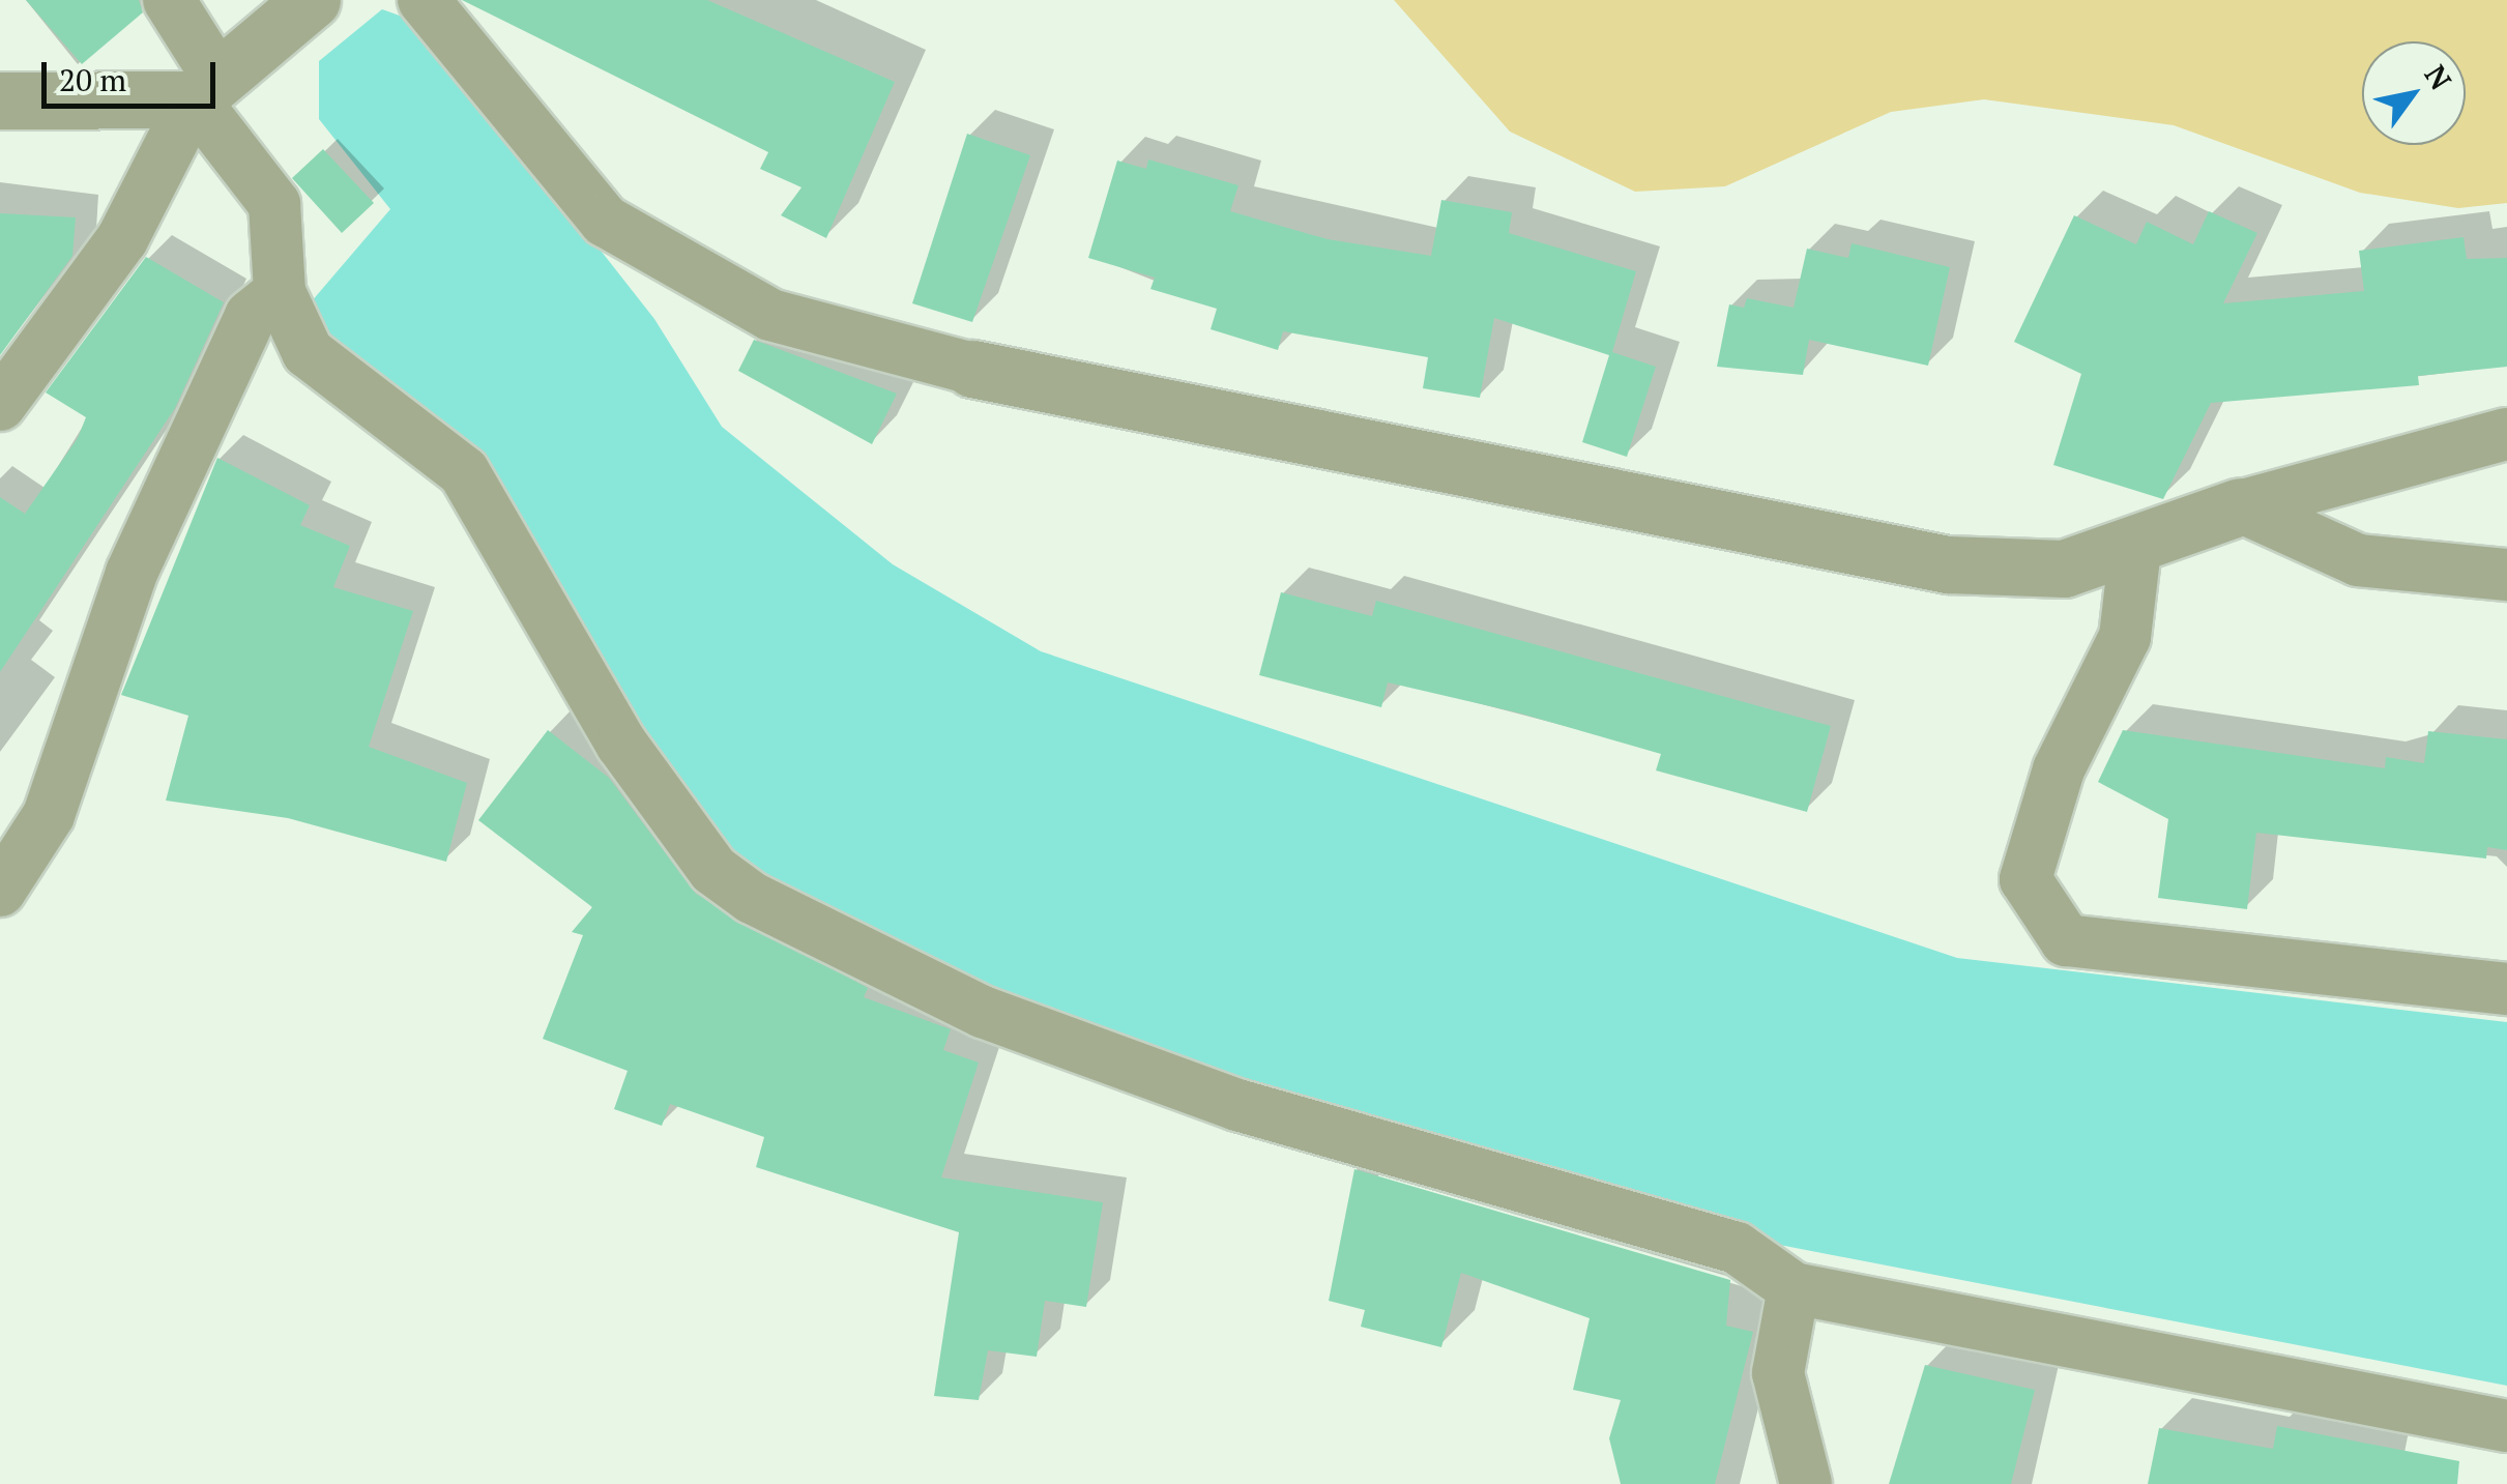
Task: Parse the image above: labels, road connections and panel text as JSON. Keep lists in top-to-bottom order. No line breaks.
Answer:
{"scale_bar":"20 m","north":"top right"}
